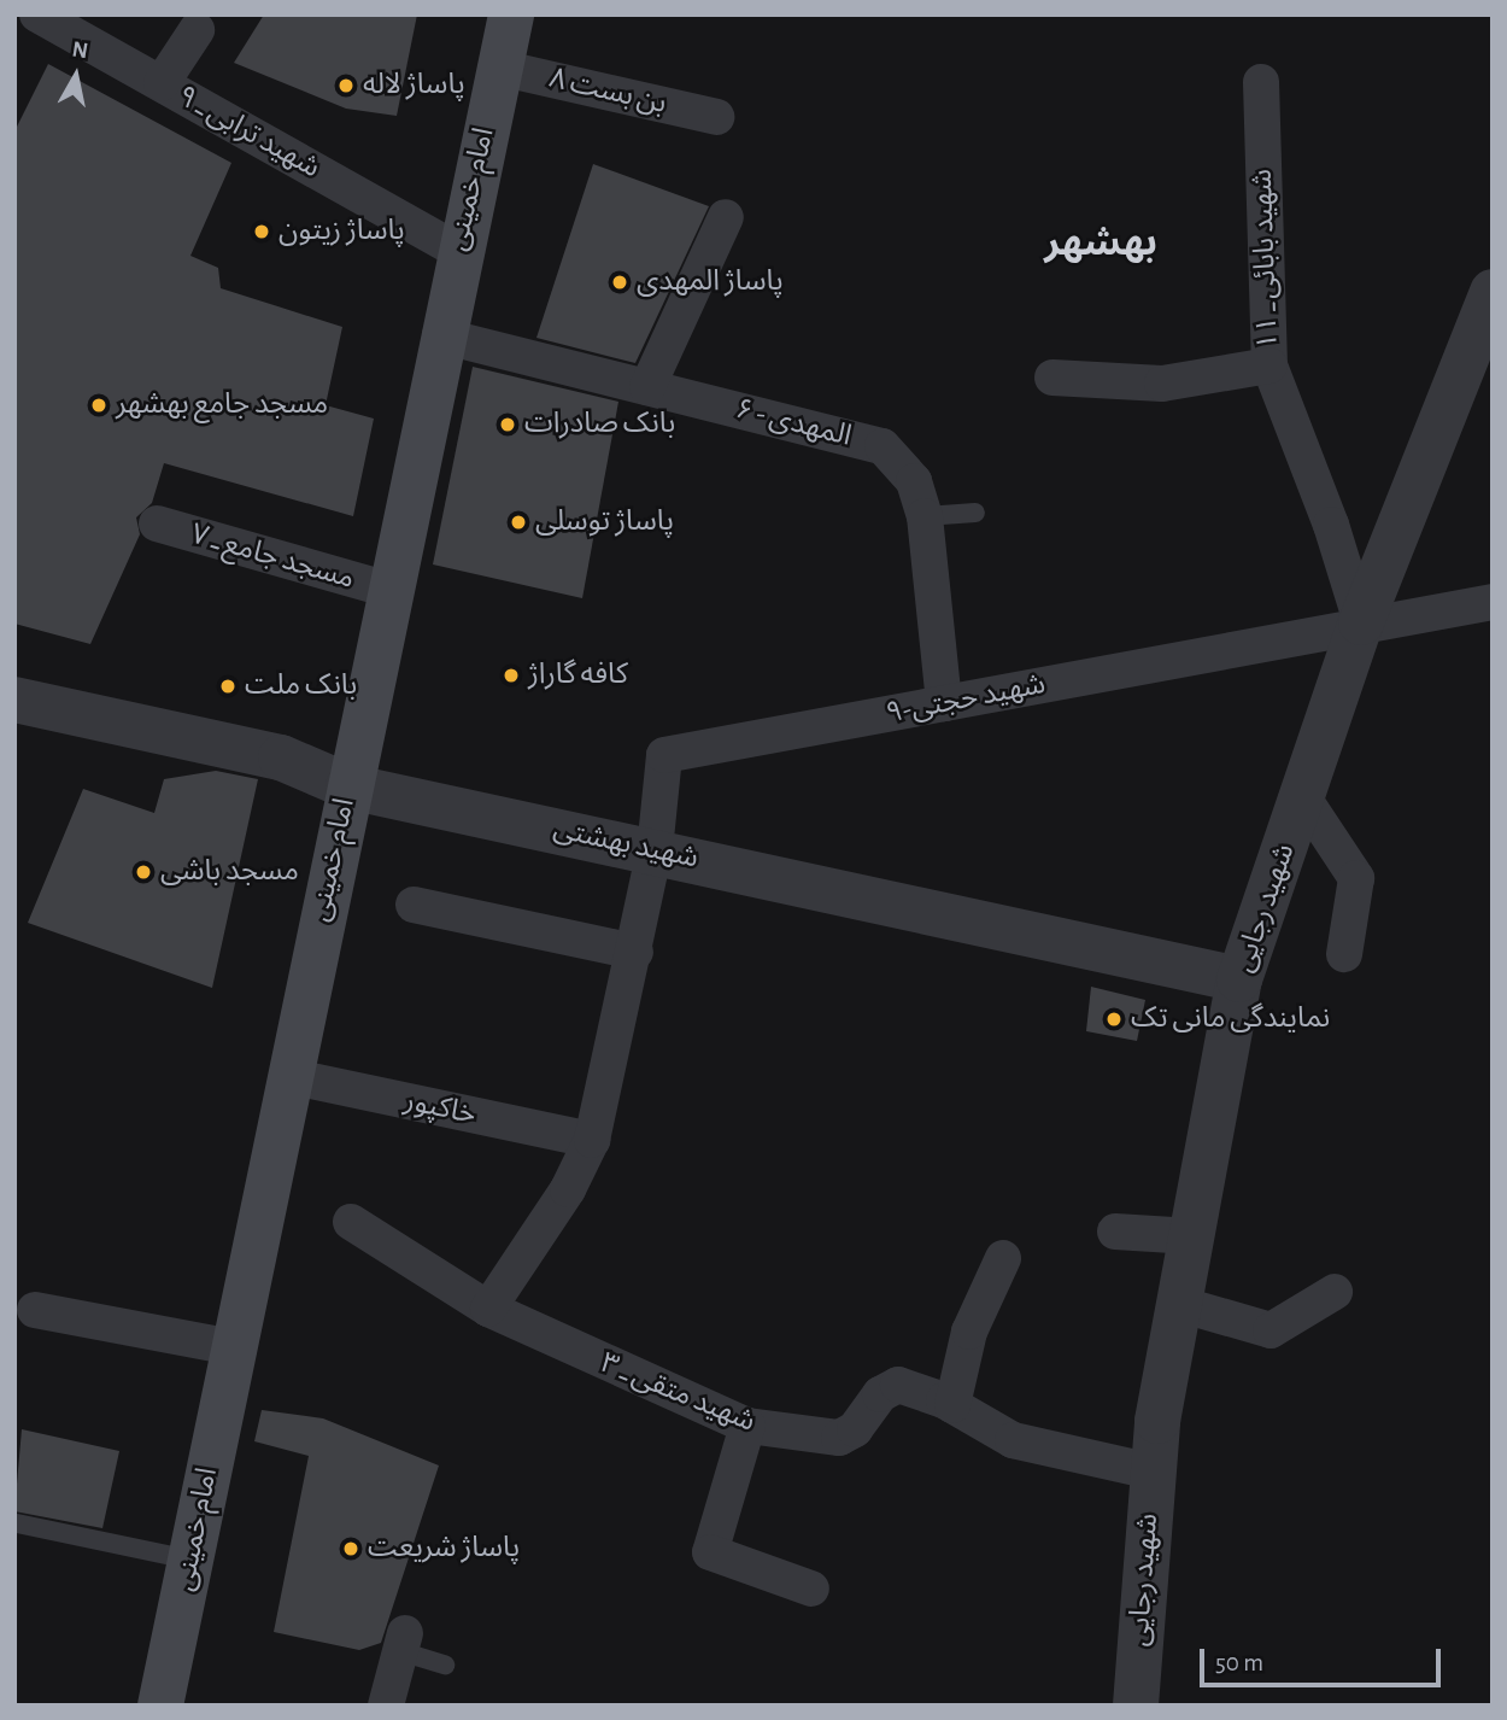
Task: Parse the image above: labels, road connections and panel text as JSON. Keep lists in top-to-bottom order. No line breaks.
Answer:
{"streets":{"main road":["امام خمینی"],"street":["بن بست ۸","شهید ترابی ـ ۹","شهید بابائی ـ ۱۱","المهدی - ۶","مسجد جامع ـ ۷","شهید حجتی-۹","شهید بهشتی","شهید رجایی","خاکپور","شهید متقی ـ ۳"]},"crossings":[["بن بست ۸","امام خمینی"],["شهید ترابی ـ ۹","امام خمینی"],["امام خمینی","المهدی - ۶"],["امام خمینی","مسجد جامع ـ ۷"],["امام خمینی","شهید بهشتی"],["امام خمینی","خاکپور"],["شهید بابائی ـ ۱۱","شهید حجتی-۹"],["شهید بابائی ـ ۱۱","شهید رجایی"],["المهدی - ۶","شهید حجتی-۹"],["شهید حجتی-۹","شهید بهشتی"],["شهید حجتی-۹","شهید رجایی"],["شهید بهشتی","شهید رجایی"],["شهید رجایی","شهید متقی ـ ۳"]],"districts":["بهشهر"],"places":["پاساژ لاله","پاساژ زیتون","پاساژ المهدی","مسجد جامع بهشهر","بانک صادرات","پاساژ توسلی","کافه گاراژ","بانک ملت","مسجد باشی","نمایندگی مانی تک","پاساژ شریعت"],"scale_bar":"50 m","north":"top"}
